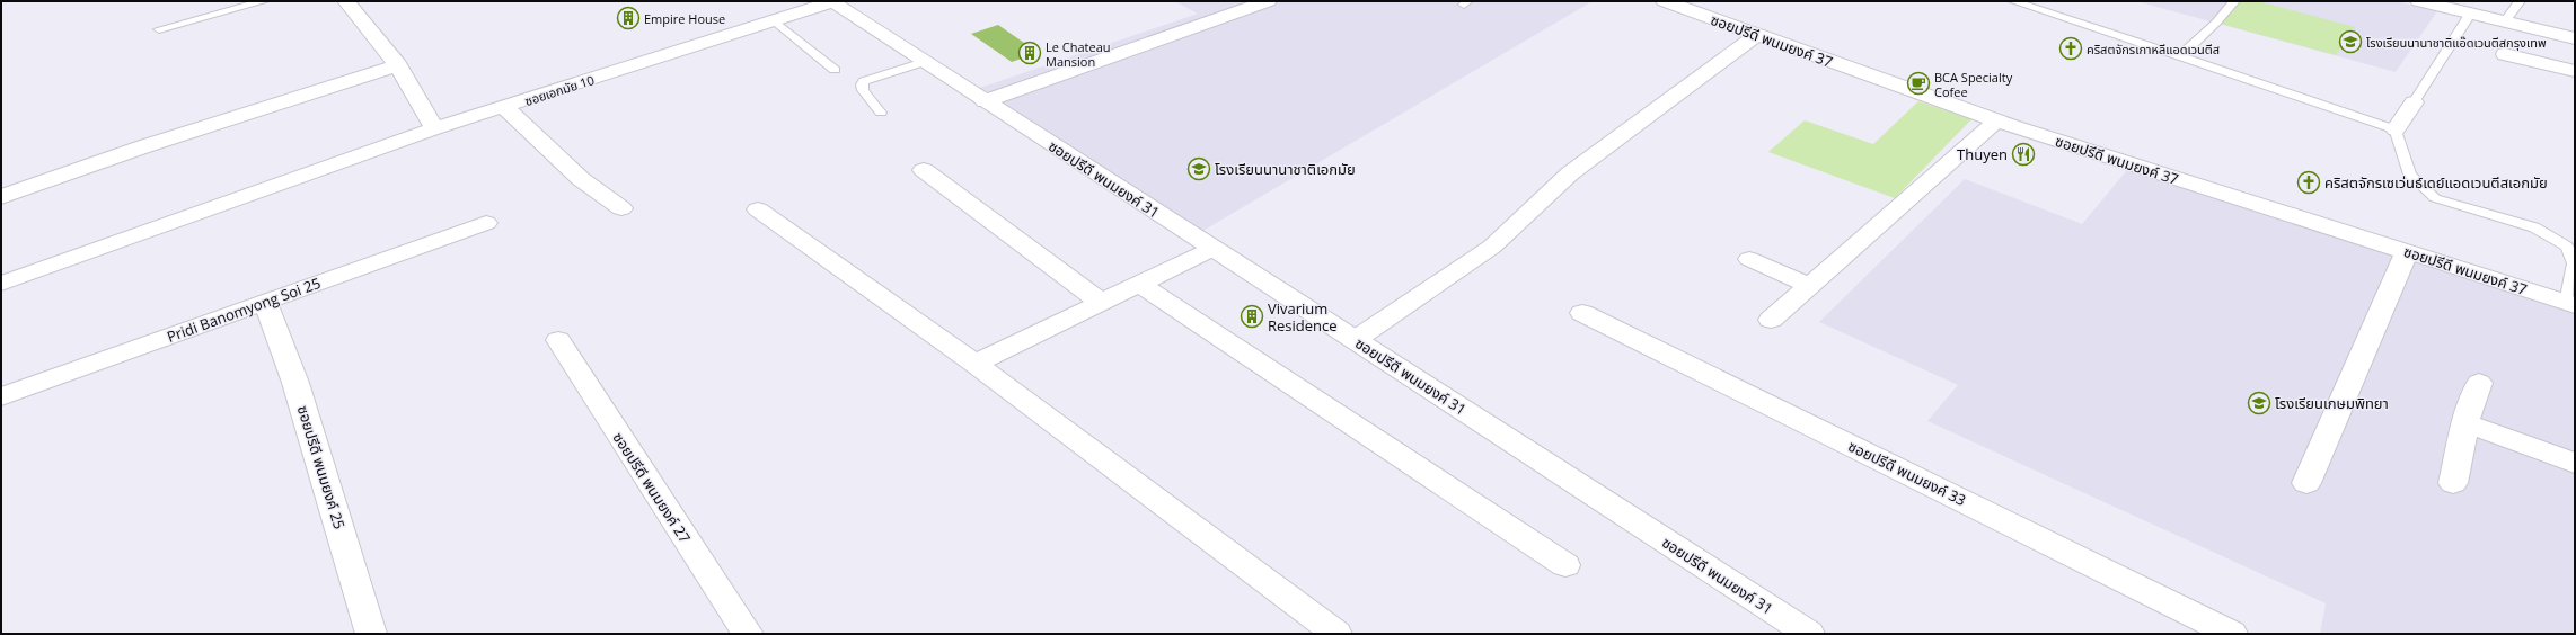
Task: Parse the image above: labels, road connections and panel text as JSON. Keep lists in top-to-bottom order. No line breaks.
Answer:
{"streets":{"street":["ซอยปรีดี พนมยงค์ 37","ซอยเอกมัย 10","ซอยปรีดี พนมยงค์ 31","Pridi Banomyong Soi 25","ซอยปรีดี พนมยงค์ 25","ซอยปรีดี พนมยงค์ 33","ซอยปรีดี พนมยงค์ 27"]},"crossings":[["ซอยเอกมัย 10","ซอยปรีดี พนมยงค์ 31"],["Pridi Banomyong Soi 25","ซอยปรีดี พนมยงค์ 25"]],"places":{"building":["Empire House","Le Chateau Mansion","Vivarium Residence"],"school or university":["โรงเรียนนานาชาติแอ๊ดเวนตีสกรุงเทพ","โรงเรียนนานาชาติเอกมัย","โรงเรียนเกษมพิทยา"],"church":["คริสตจักรเกาหลีแอดเวนตีส","คริสตจักรเซเว่นธ์เดย์แอดเวนตีสเอกมัย"],"cafe":["BCA Specialty Cofee"],"restaurant":["Thuyen"]}}
